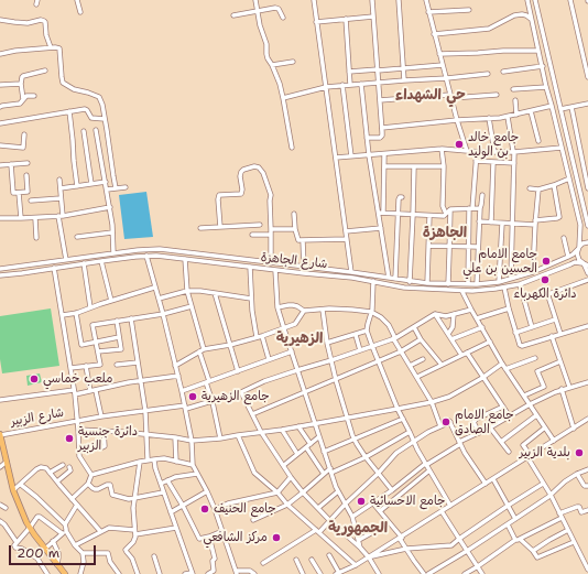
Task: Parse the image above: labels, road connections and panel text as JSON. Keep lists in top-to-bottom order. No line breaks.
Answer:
{"streets":{"street":["شارع الجاهزة","شارع الزبير"]},"districts":["حي الشهداء","الجاهزة","الزهيرية","الجمهورية"],"places":["جامع خالد بن الوليد","جامع الامام الحسين بن علي","دائرة الكهرباء","ملعب خماسي","جامع الزهيرية","جامع الامام الصادق","دائرة جنسية الزبير","بلدية الزبير","جامع الاحسائية","جامع الحنيف","مركز الشافعي"],"scale_bar":"200 m"}
